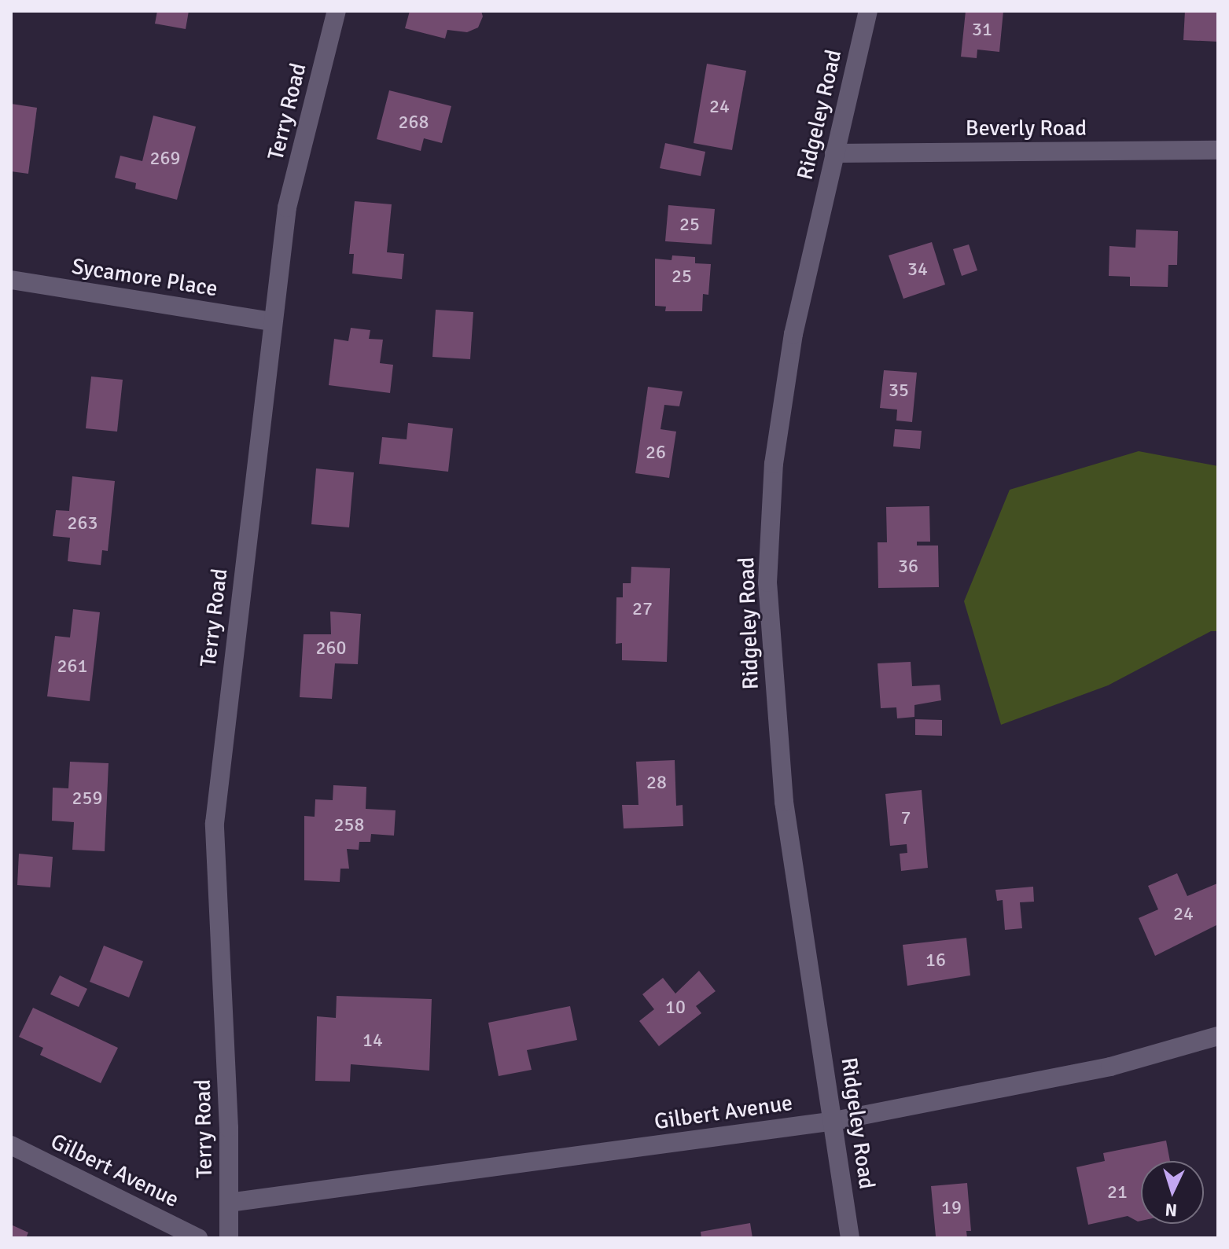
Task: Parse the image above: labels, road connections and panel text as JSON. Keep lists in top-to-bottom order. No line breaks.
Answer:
{"streets":{"street":["Terry Road","Ridgeley Road","Beverly Road","Sycamore Place","Gilbert Avenue"]},"crossings":[["Terry Road","Sycamore Place"],["Terry Road","Gilbert Avenue"],["Ridgeley Road","Beverly Road"],["Ridgeley Road","Gilbert Avenue"]],"house_numbers":["31","24","268","269","25","34","25","35","26","263","36","27","260","261","28","259","7","258","24","16","10","14","21","19"],"north":"bottom"}
